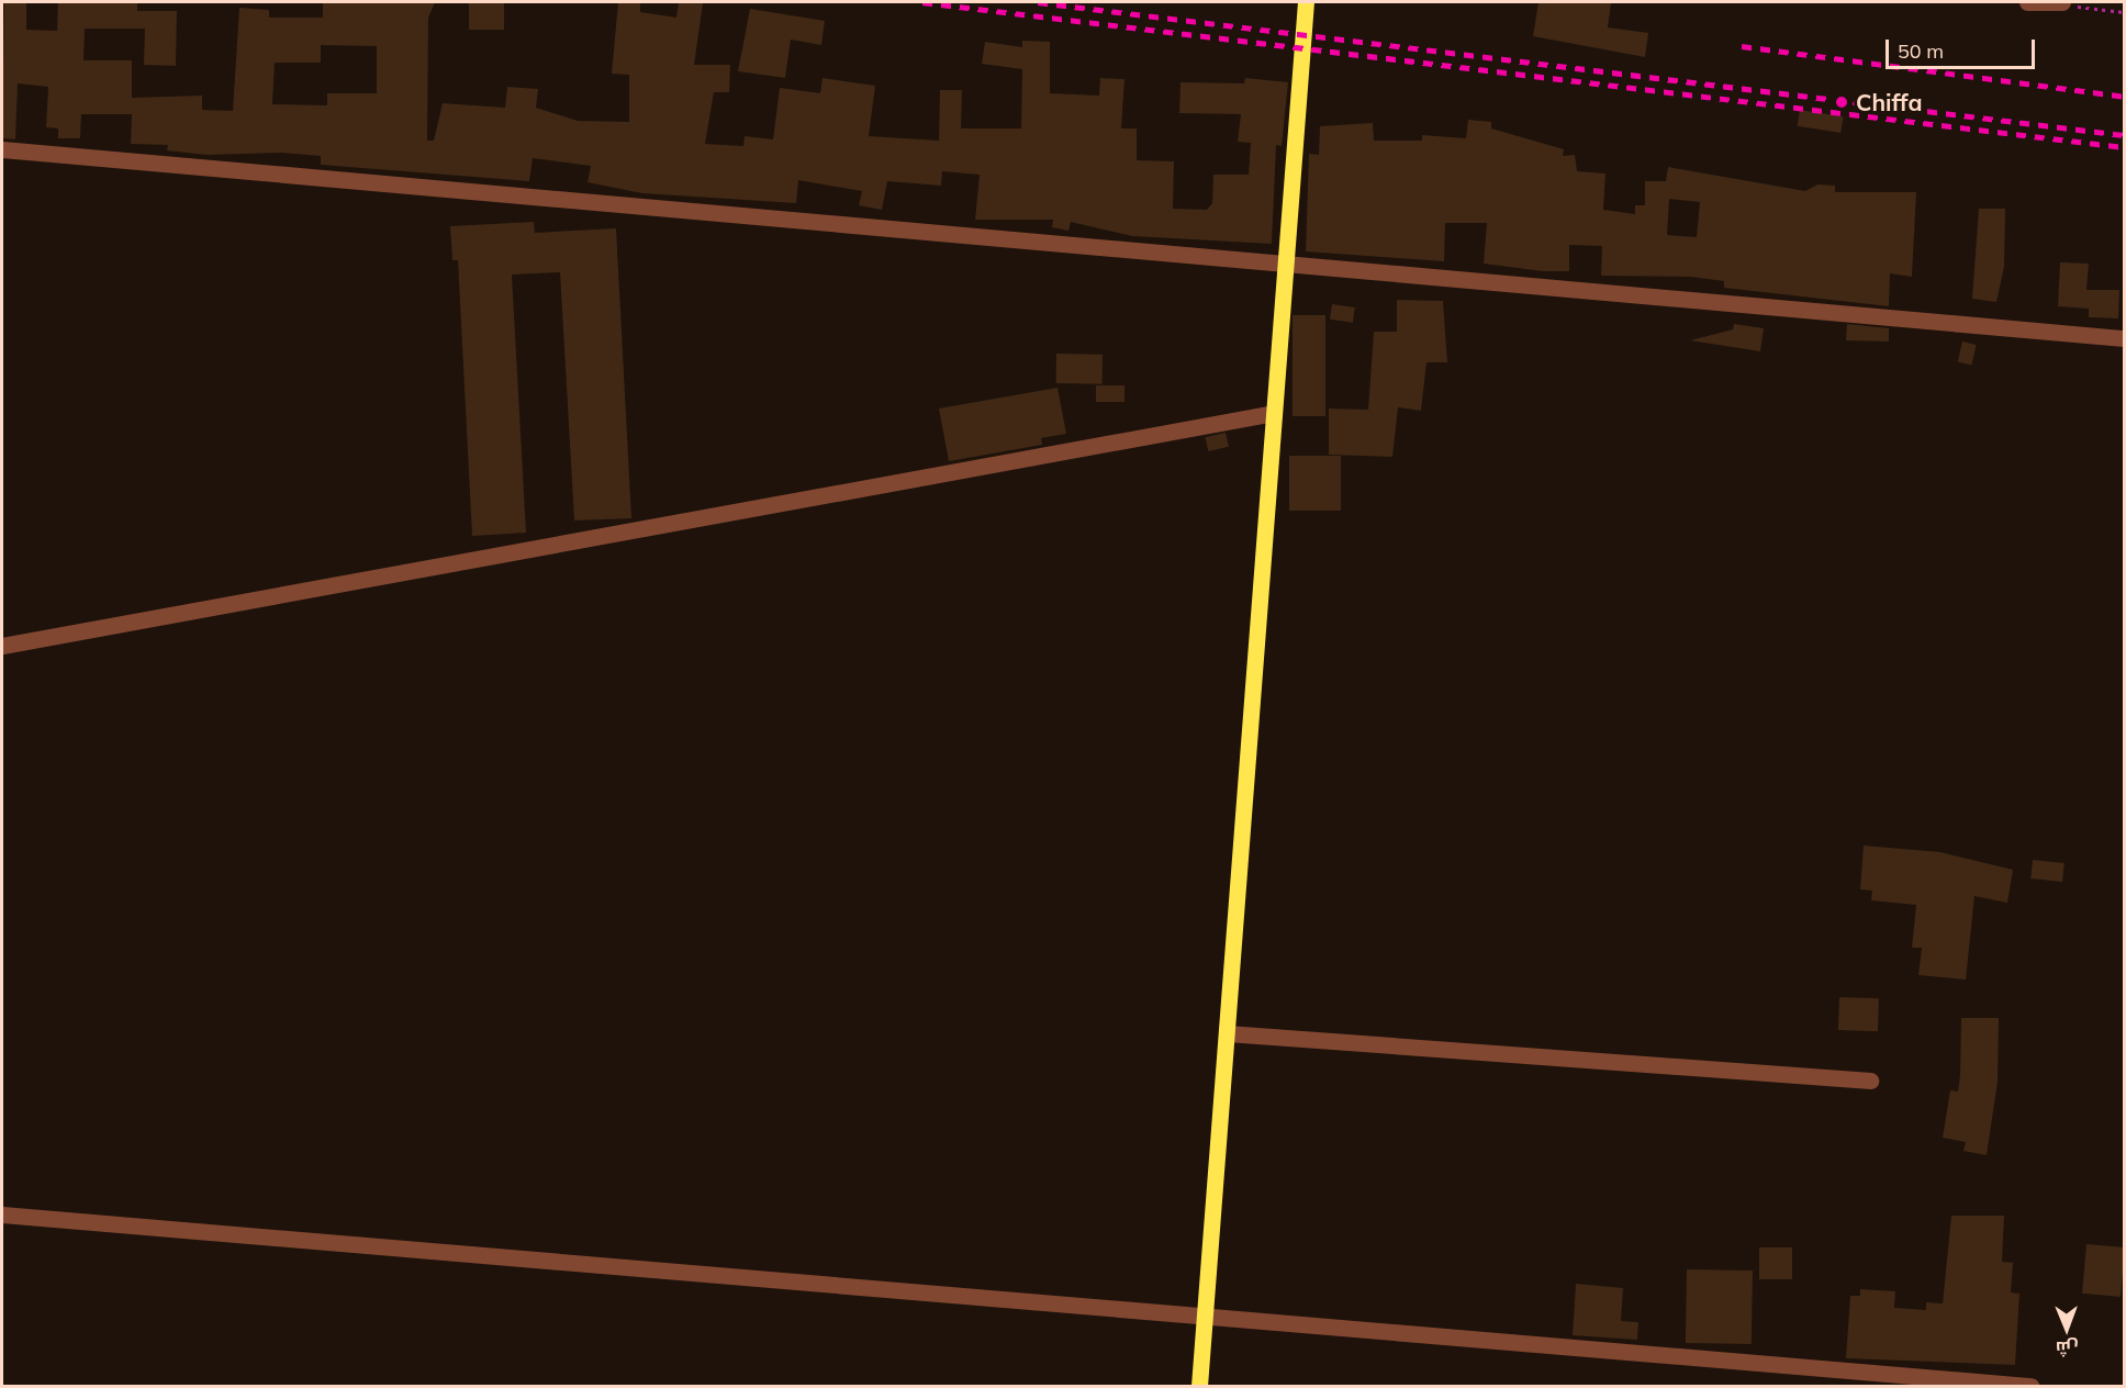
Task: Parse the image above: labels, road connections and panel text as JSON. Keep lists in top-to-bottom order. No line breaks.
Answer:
{"places":["Chiffa"],"scale_bar":"50 m","north":"bottom"}
